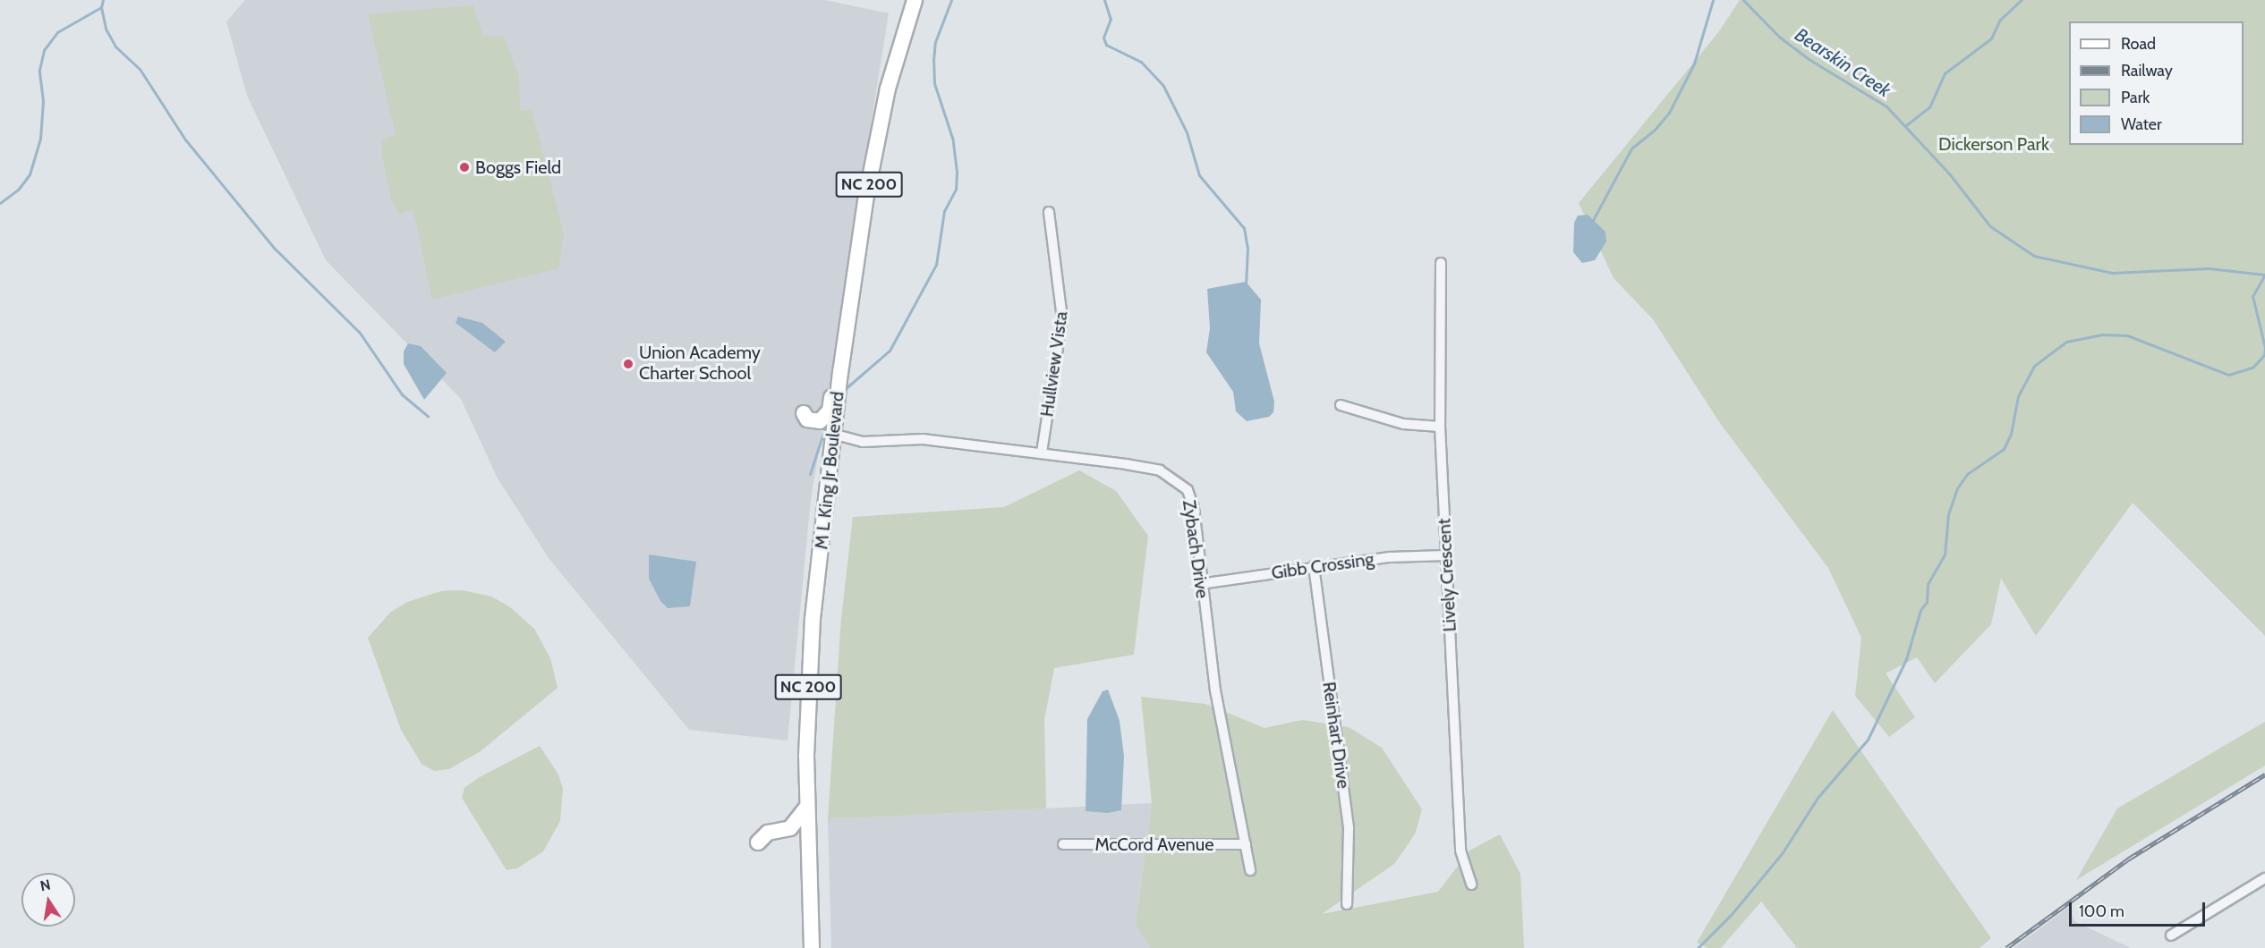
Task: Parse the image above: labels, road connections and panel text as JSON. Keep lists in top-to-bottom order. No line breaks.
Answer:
{"streets":{"main road":["NC 200","M L King Jr Boulevard"],"street":["Hullview Vista","Zybach Drive","Gibb Crossing","Lively Crescent","Reinhart Drive","McCord Avenue"]},"crossings":[["Hullview Vista","Zybach Drive"],["M L King Jr Boulevard","Zybach Drive"],["Zybach Drive","Gibb Crossing"],["Zybach Drive","McCord Avenue"],["Gibb Crossing","Lively Crescent"],["Gibb Crossing","Reinhart Drive"]],"water":["Bearskin Creek"],"parks":["Dickerson Park"],"places":["Boggs Field","Union Academy Charter School"],"legend":["Road","Railway","Park","Water"],"scale_bar":"100 m","north":"top"}
